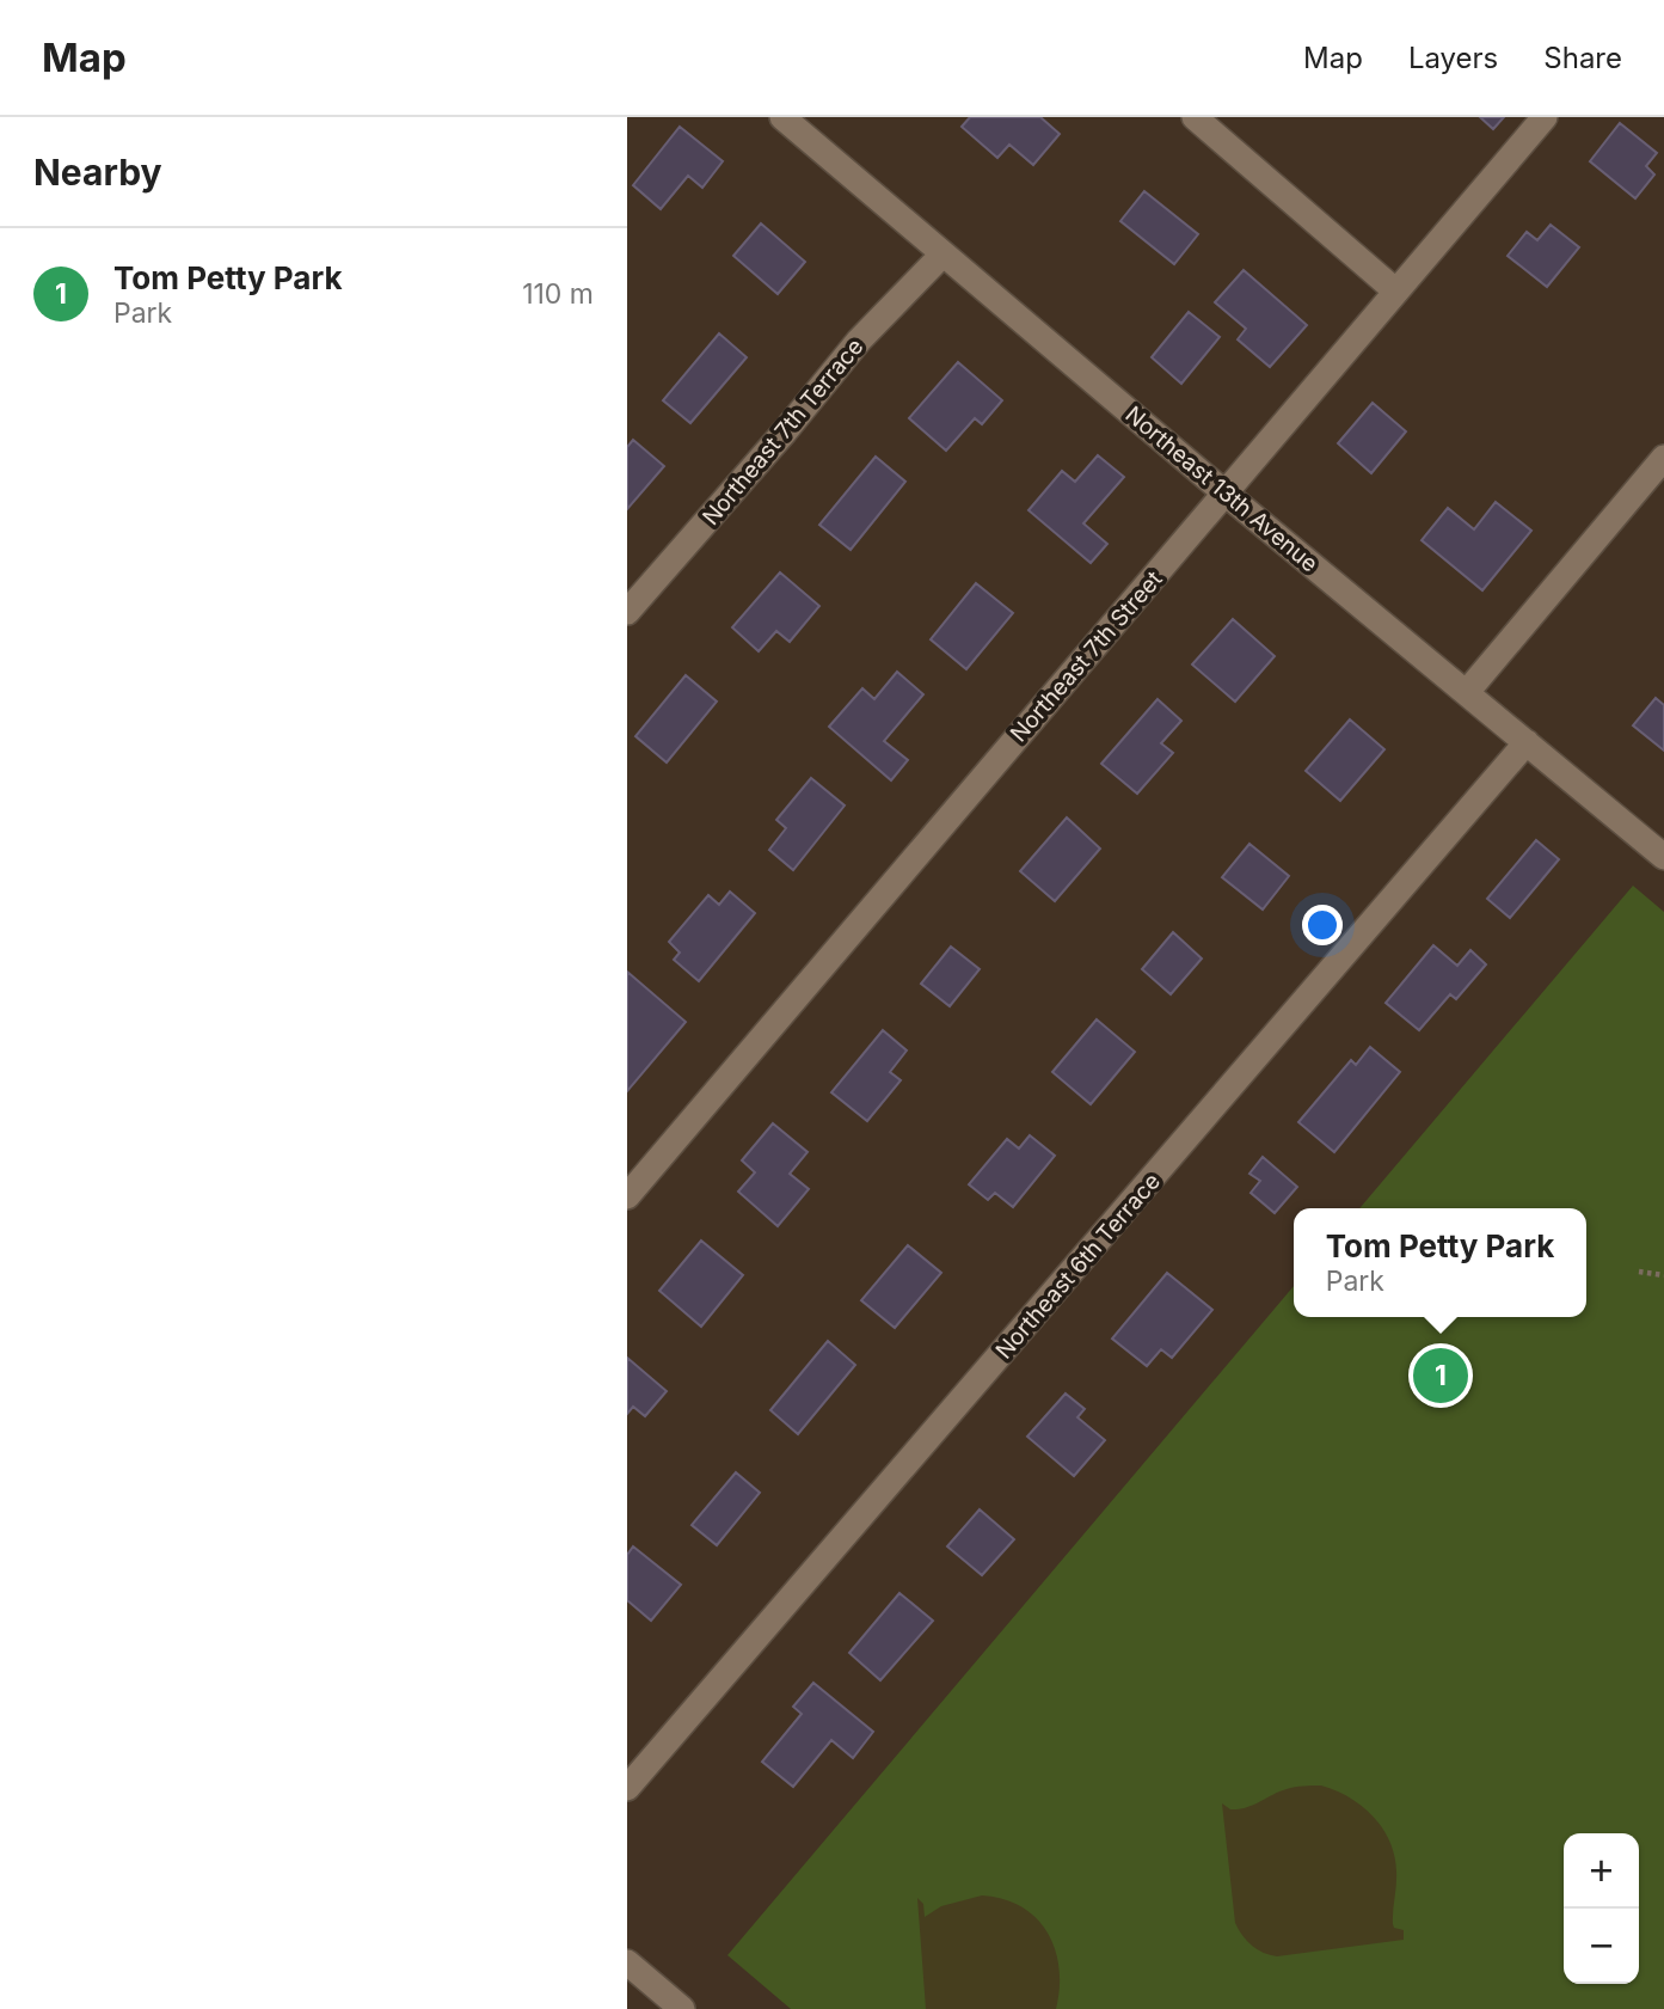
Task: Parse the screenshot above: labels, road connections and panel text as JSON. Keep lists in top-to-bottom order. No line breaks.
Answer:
{"streets":{"street":["Northeast 7th Terrace","Northeast 13th Avenue","Northeast 7th Street","Northeast 6th Terrace"]},"crossings":[["Northeast 7th Terrace","Northeast 13th Avenue"],["Northeast 13th Avenue","Northeast 7th Street"],["Northeast 13th Avenue","Northeast 6th Terrace"]],"page":{"header":"Map","nav":["Map","Layers","Share"],"heading":"Nearby","list":[{"mark":"1","name":"Tom Petty Park","note":"Park","value":"110 m"}],"popup":["Tom Petty Park","Park"],"pins":"1","map_buttons":["+","−"]}}
